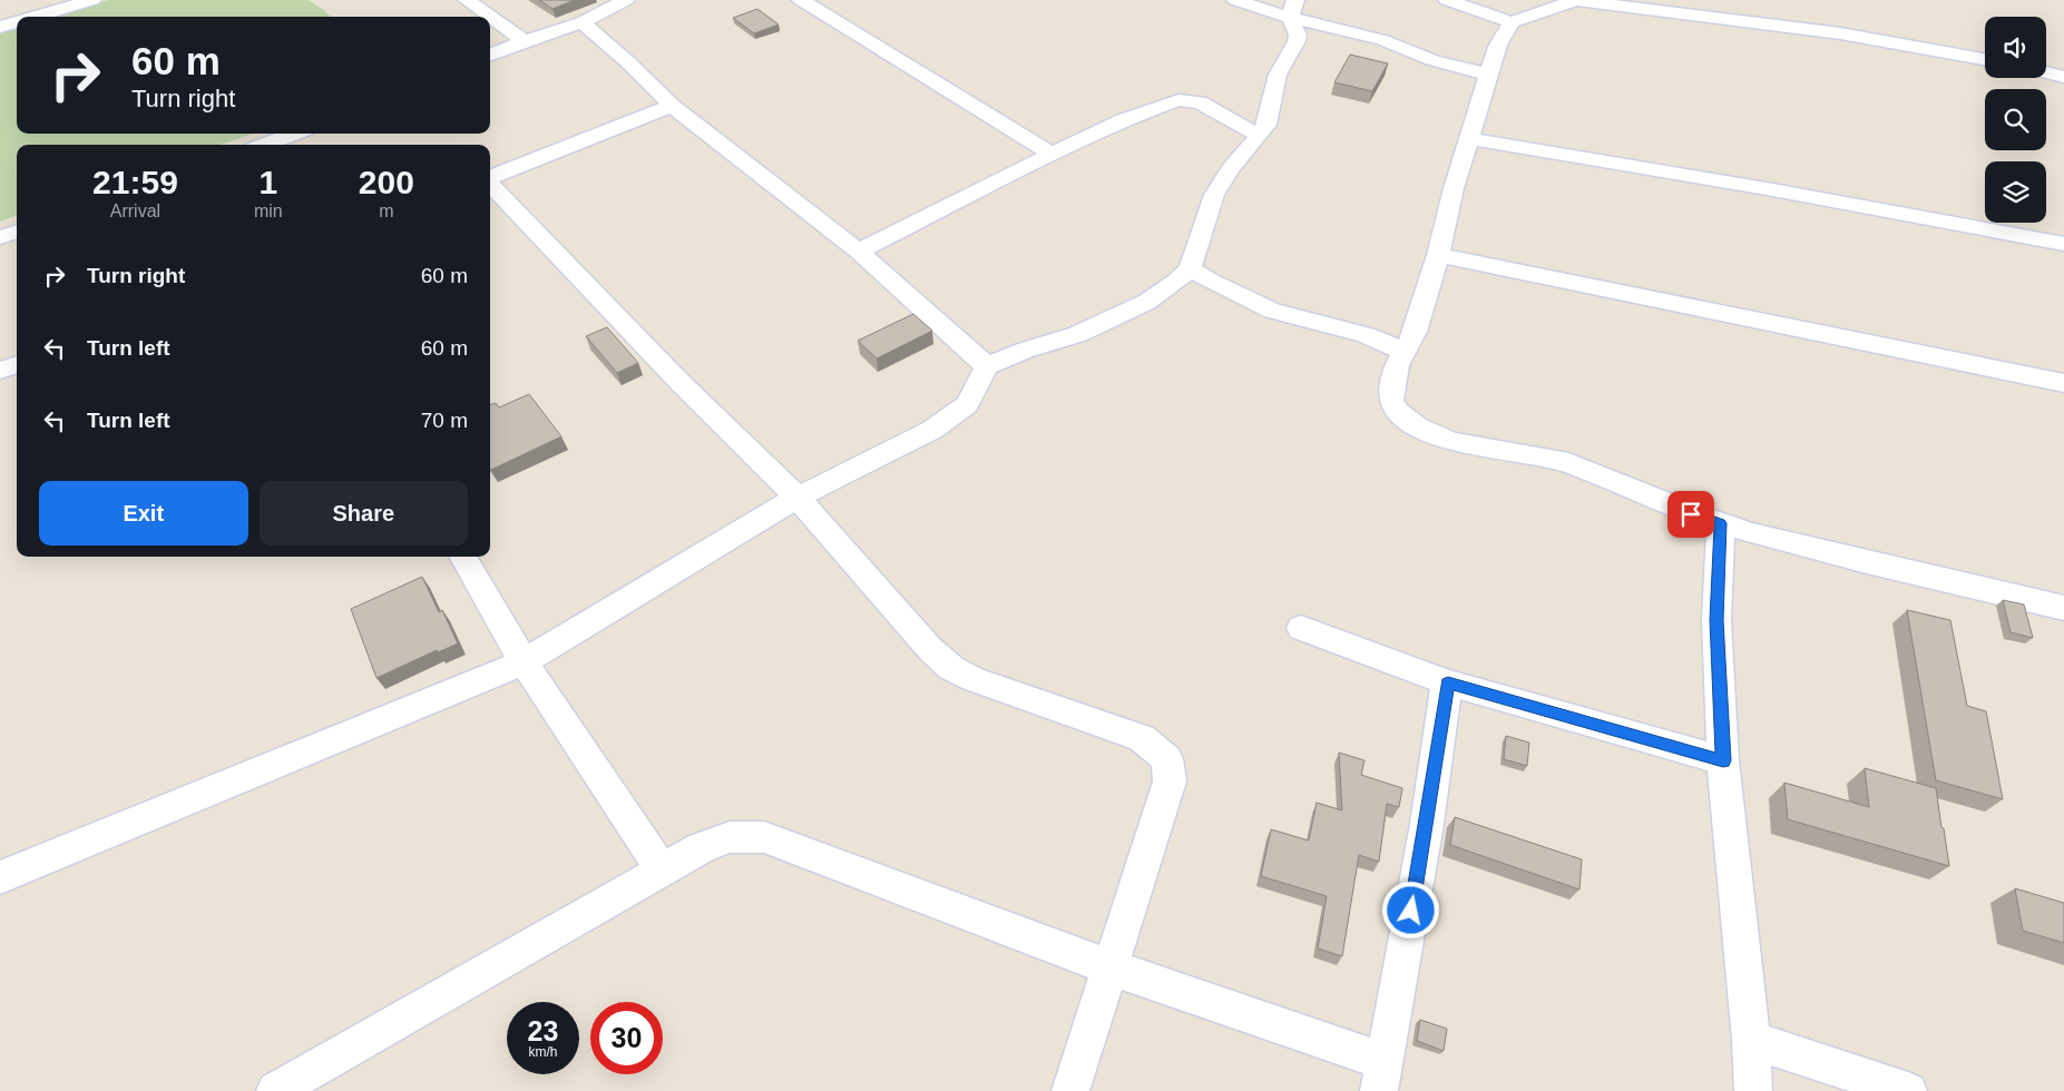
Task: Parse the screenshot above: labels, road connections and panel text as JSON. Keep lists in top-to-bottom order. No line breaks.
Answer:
{"page":{"turn":["60 m","Turn right"],"eta":["21:59","Arrival","1","min","200","m"],"list":[{"name":"Turn right","value":"60 m"},{"name":"Turn left","value":"60 m"},{"name":"Turn left","value":"70 m"}],"buttons":["Exit","Share"],"speed":"23 km/h","limit":"30"}}
